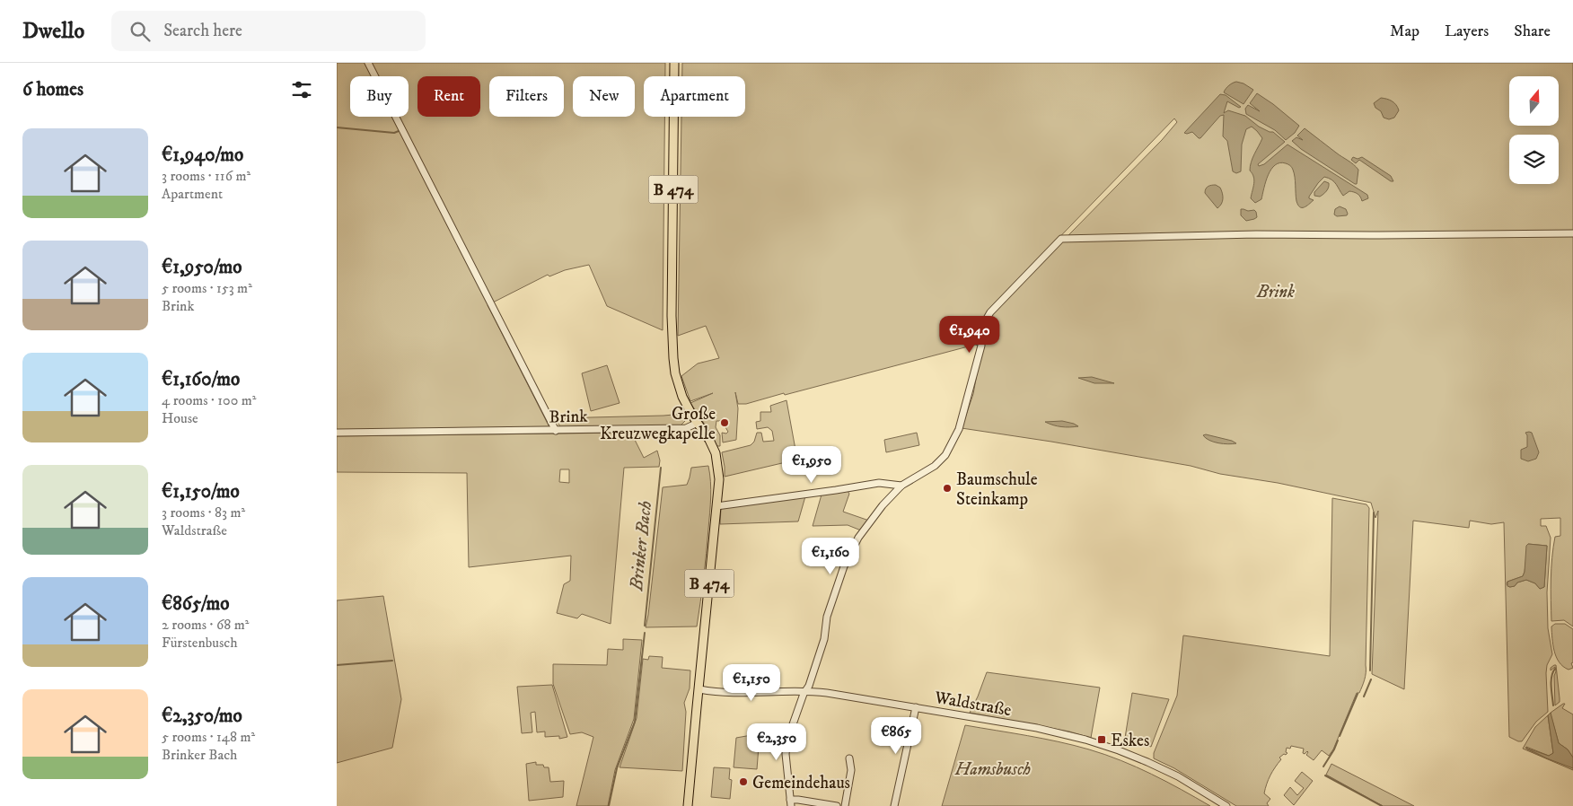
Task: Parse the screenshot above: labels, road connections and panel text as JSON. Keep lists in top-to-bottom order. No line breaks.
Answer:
{"streets":{"main road":["B 474"],"street":["Brink","Waldstraße"]},"crossings":[["B 474","Brink"],["B 474","Waldstraße"]],"water":["Brinker Bach"],"parks":["Brink","Hamsbusch"],"places":{"other":["Große Kreuzwegkapelle","Baumschule Steinkamp","Gemeindehaus"],"transit":["Eskes"]},"north":"top","page":{"header":"Dwello","search":"Search here","nav":["Map","Layers","Share"],"heading":"6 homes","chip":["Buy","Rent","Filters","New","Apartment"],"list":[{"name":"€1,940/mo","note":"3 rooms · 116 m² · Apartment"},{"name":"€1,950/mo","note":"5 rooms · 153 m² · Brink"},{"name":"€1,160/mo","note":"4 rooms · 100 m² · House"},{"name":"€1,150/mo","note":"3 rooms · 83 m² · Waldstraße"},{"name":"€865/mo","note":"2 rooms · 68 m² · Fürstenbusch"},{"name":"€2,350/mo","note":"5 rooms · 148 m² · Brinker Bach"}],"price":["€1,940","€1,950","€1,160","€1,150","€865","€2,350"]}}
